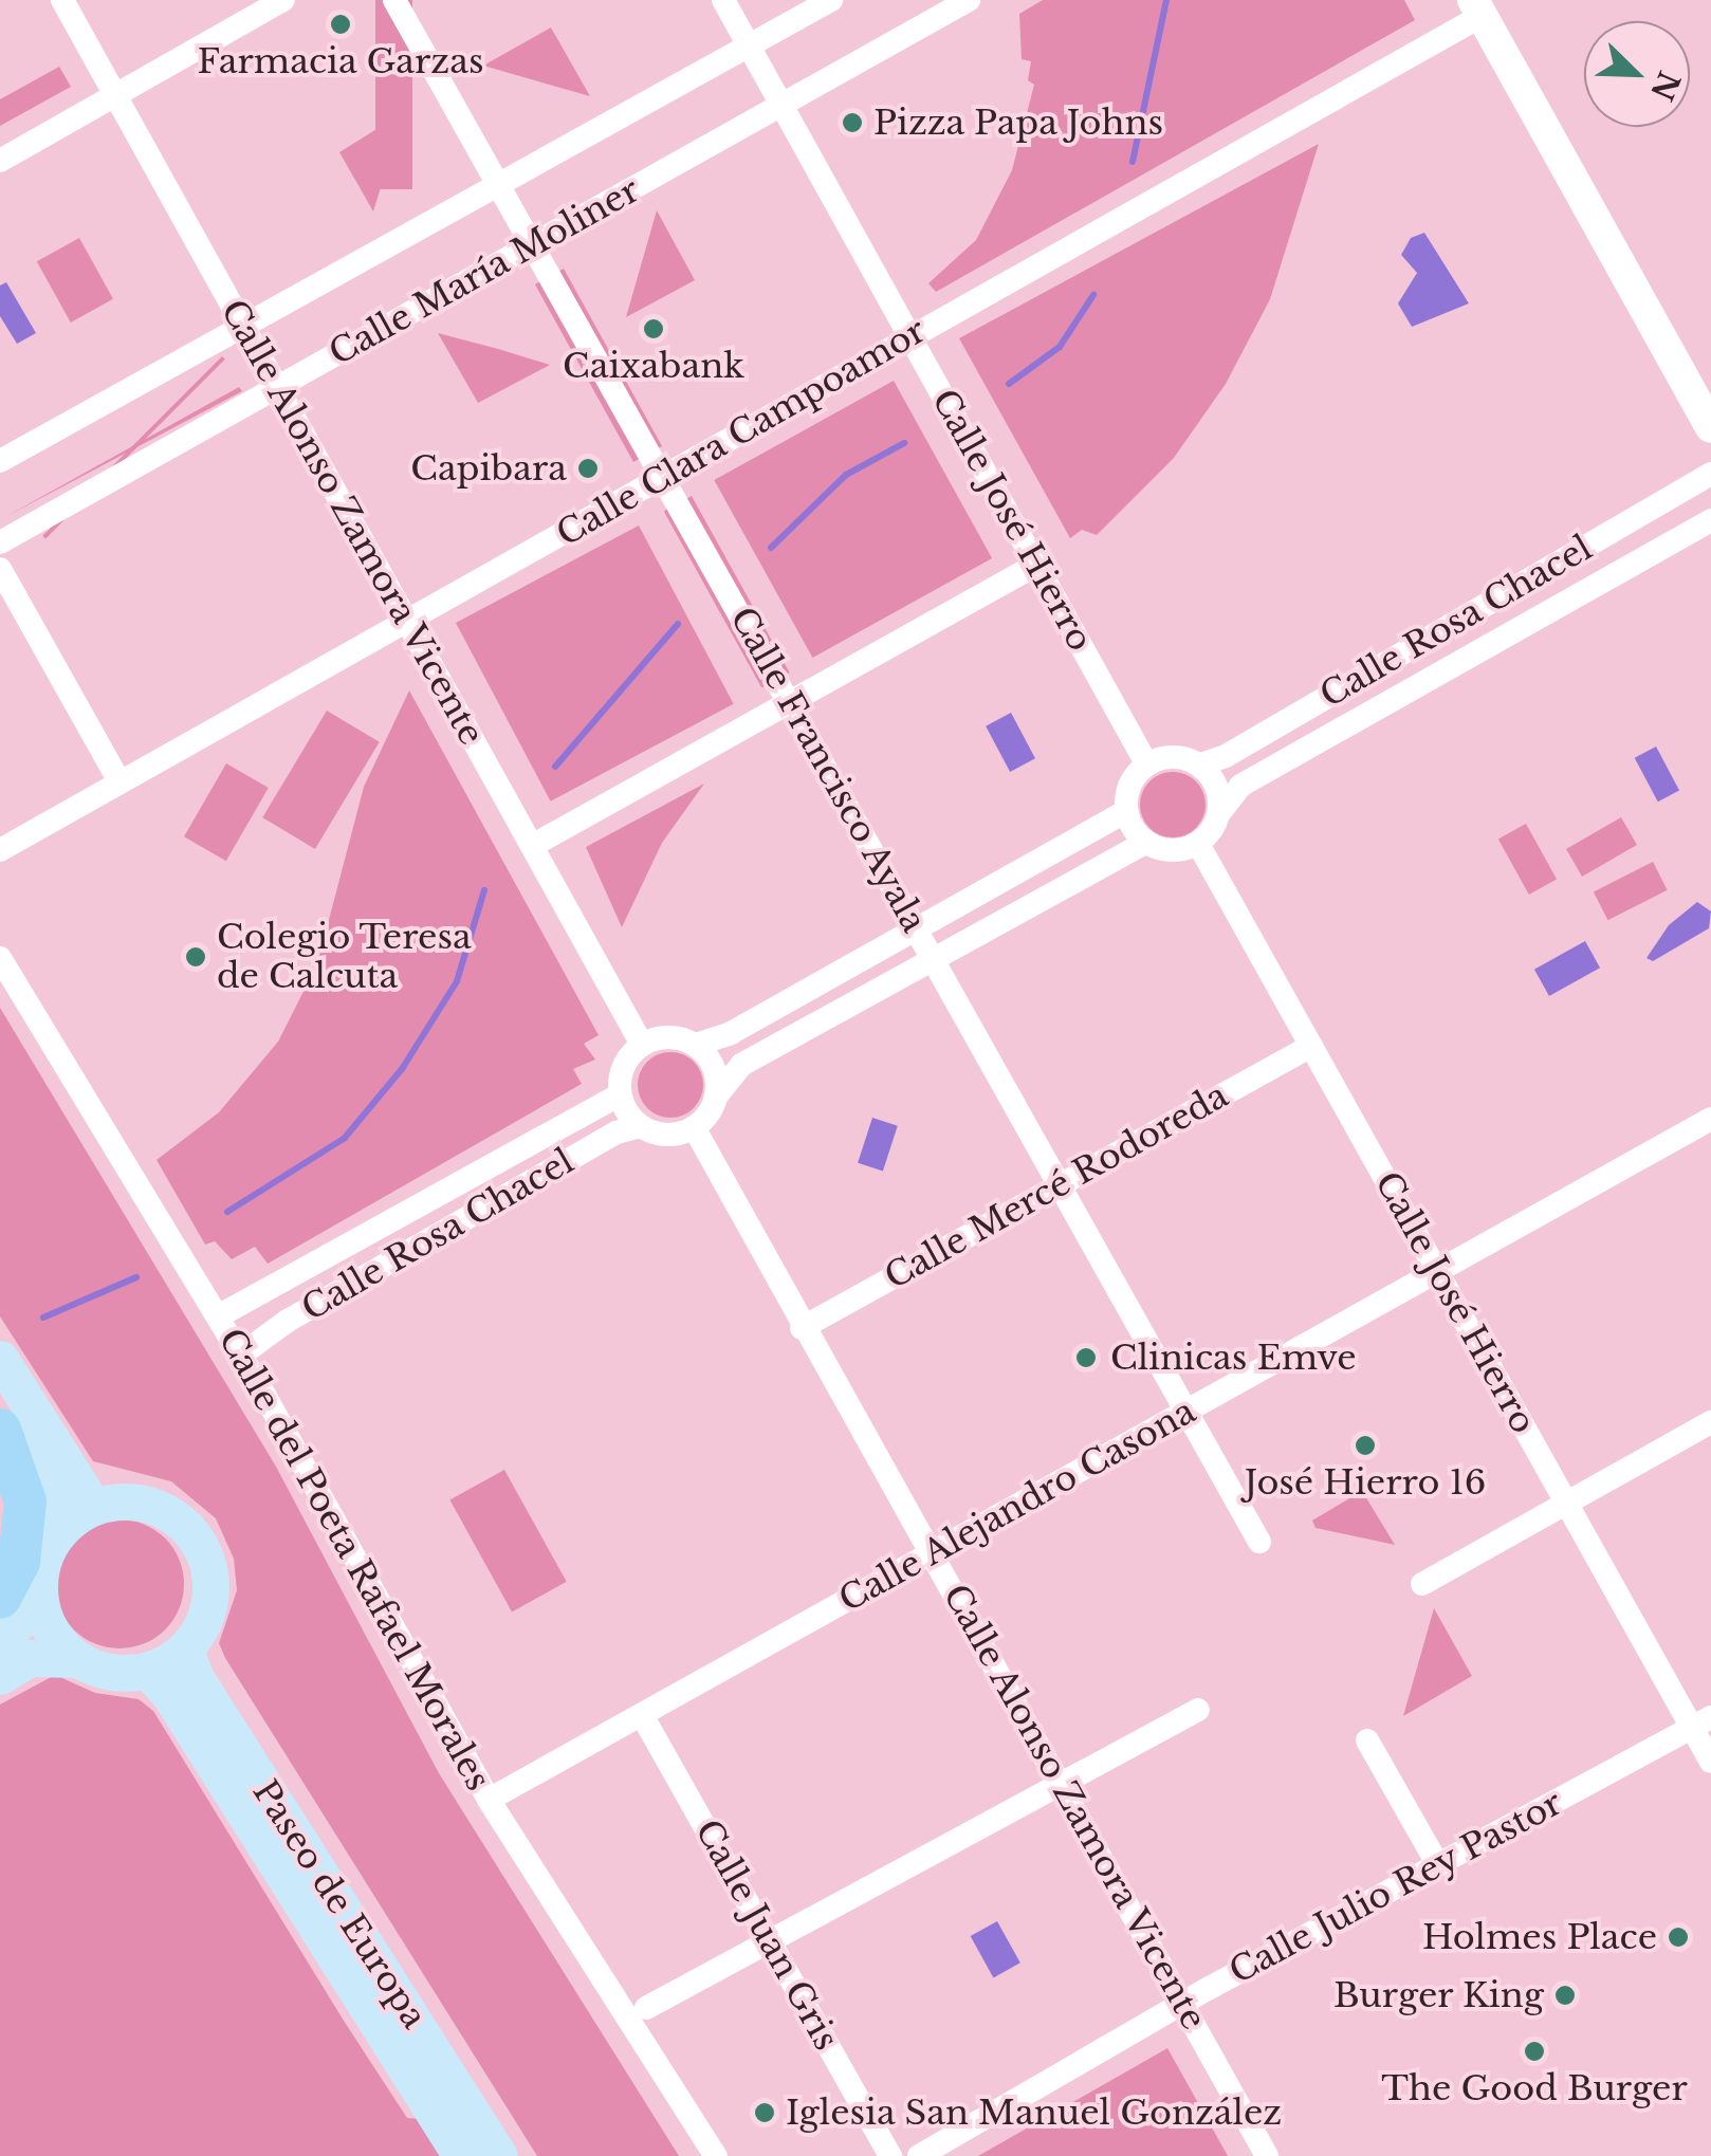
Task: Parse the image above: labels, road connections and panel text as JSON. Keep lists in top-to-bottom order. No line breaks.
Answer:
{"streets":{"main road":["Paseo de Europa"],"street":["Calle María Moliner","Calle Clara Campoamor","Calle José Hierro","Calle Alonso Zamora Vicente","Calle Rosa Chacel","Calle Francisco Ayala","Calle Mercé Rodoreda","Calle Alejandro Casona","Calle del Poeta Rafael Morales","Calle Julio Rey Pastor","Calle Juan Gris"]},"crossings":[["Calle María Moliner","Calle José Hierro"],["Calle María Moliner","Calle Alonso Zamora Vicente"],["Calle María Moliner","Calle Francisco Ayala"],["Calle Clara Campoamor","Calle José Hierro"],["Calle Clara Campoamor","Calle Alonso Zamora Vicente"],["Calle Clara Campoamor","Calle Francisco Ayala"],["Calle José Hierro","Calle Rosa Chacel"],["Calle José Hierro","Calle Mercé Rodoreda"],["Calle José Hierro","Calle Alejandro Casona"],["Calle José Hierro","Calle Julio Rey Pastor"],["Calle Alonso Zamora Vicente","Calle Rosa Chacel"],["Calle Alonso Zamora Vicente","Calle Mercé Rodoreda"],["Calle Alonso Zamora Vicente","Calle Alejandro Casona"],["Calle Alonso Zamora Vicente","Calle Julio Rey Pastor"],["Calle Rosa Chacel","Calle del Poeta Rafael Morales"],["Calle Francisco Ayala","Calle Mercé Rodoreda"],["Calle Francisco Ayala","Calle Alejandro Casona"],["Calle Alejandro Casona","Calle del Poeta Rafael Morales"],["Calle Alejandro Casona","Calle Juan Gris"]],"places":["Farmacia Garzas","Pizza Papa Johns","Caixabank","Capibara","Colegio Teresa de Calcuta","Clinicas Emve","José Hierro 16","Holmes Place","Burger King","The Good Burger","Iglesia San Manuel González"],"north":"bottom right"}
